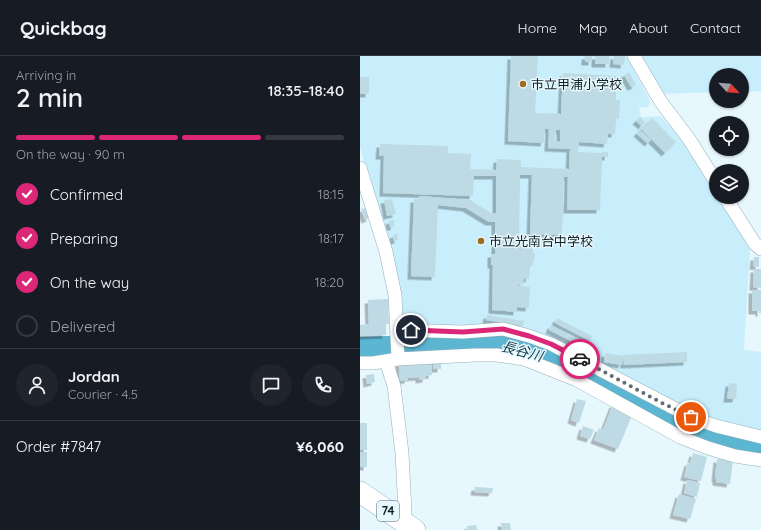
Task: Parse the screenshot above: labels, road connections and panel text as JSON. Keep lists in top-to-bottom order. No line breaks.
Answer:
{"streets":{"main road":["74"]},"water":["長谷川"],"places":["市立甲浦小学校","市立光南台中学校"],"north":"bottom right","page":{"header":"Quickbag","nav":["Home","Map","About","Contact"],"heading":["2 min","Arriving in","18:35–18:40"],"panel":["Jordan","Courier · 4.5","Order #7847","¥6,060"],"bar":"On the way · 90 m","list":[["Confirmed","18:15"],["Preparing","18:17"],["On the way","18:20"],"Delivered"]}}
